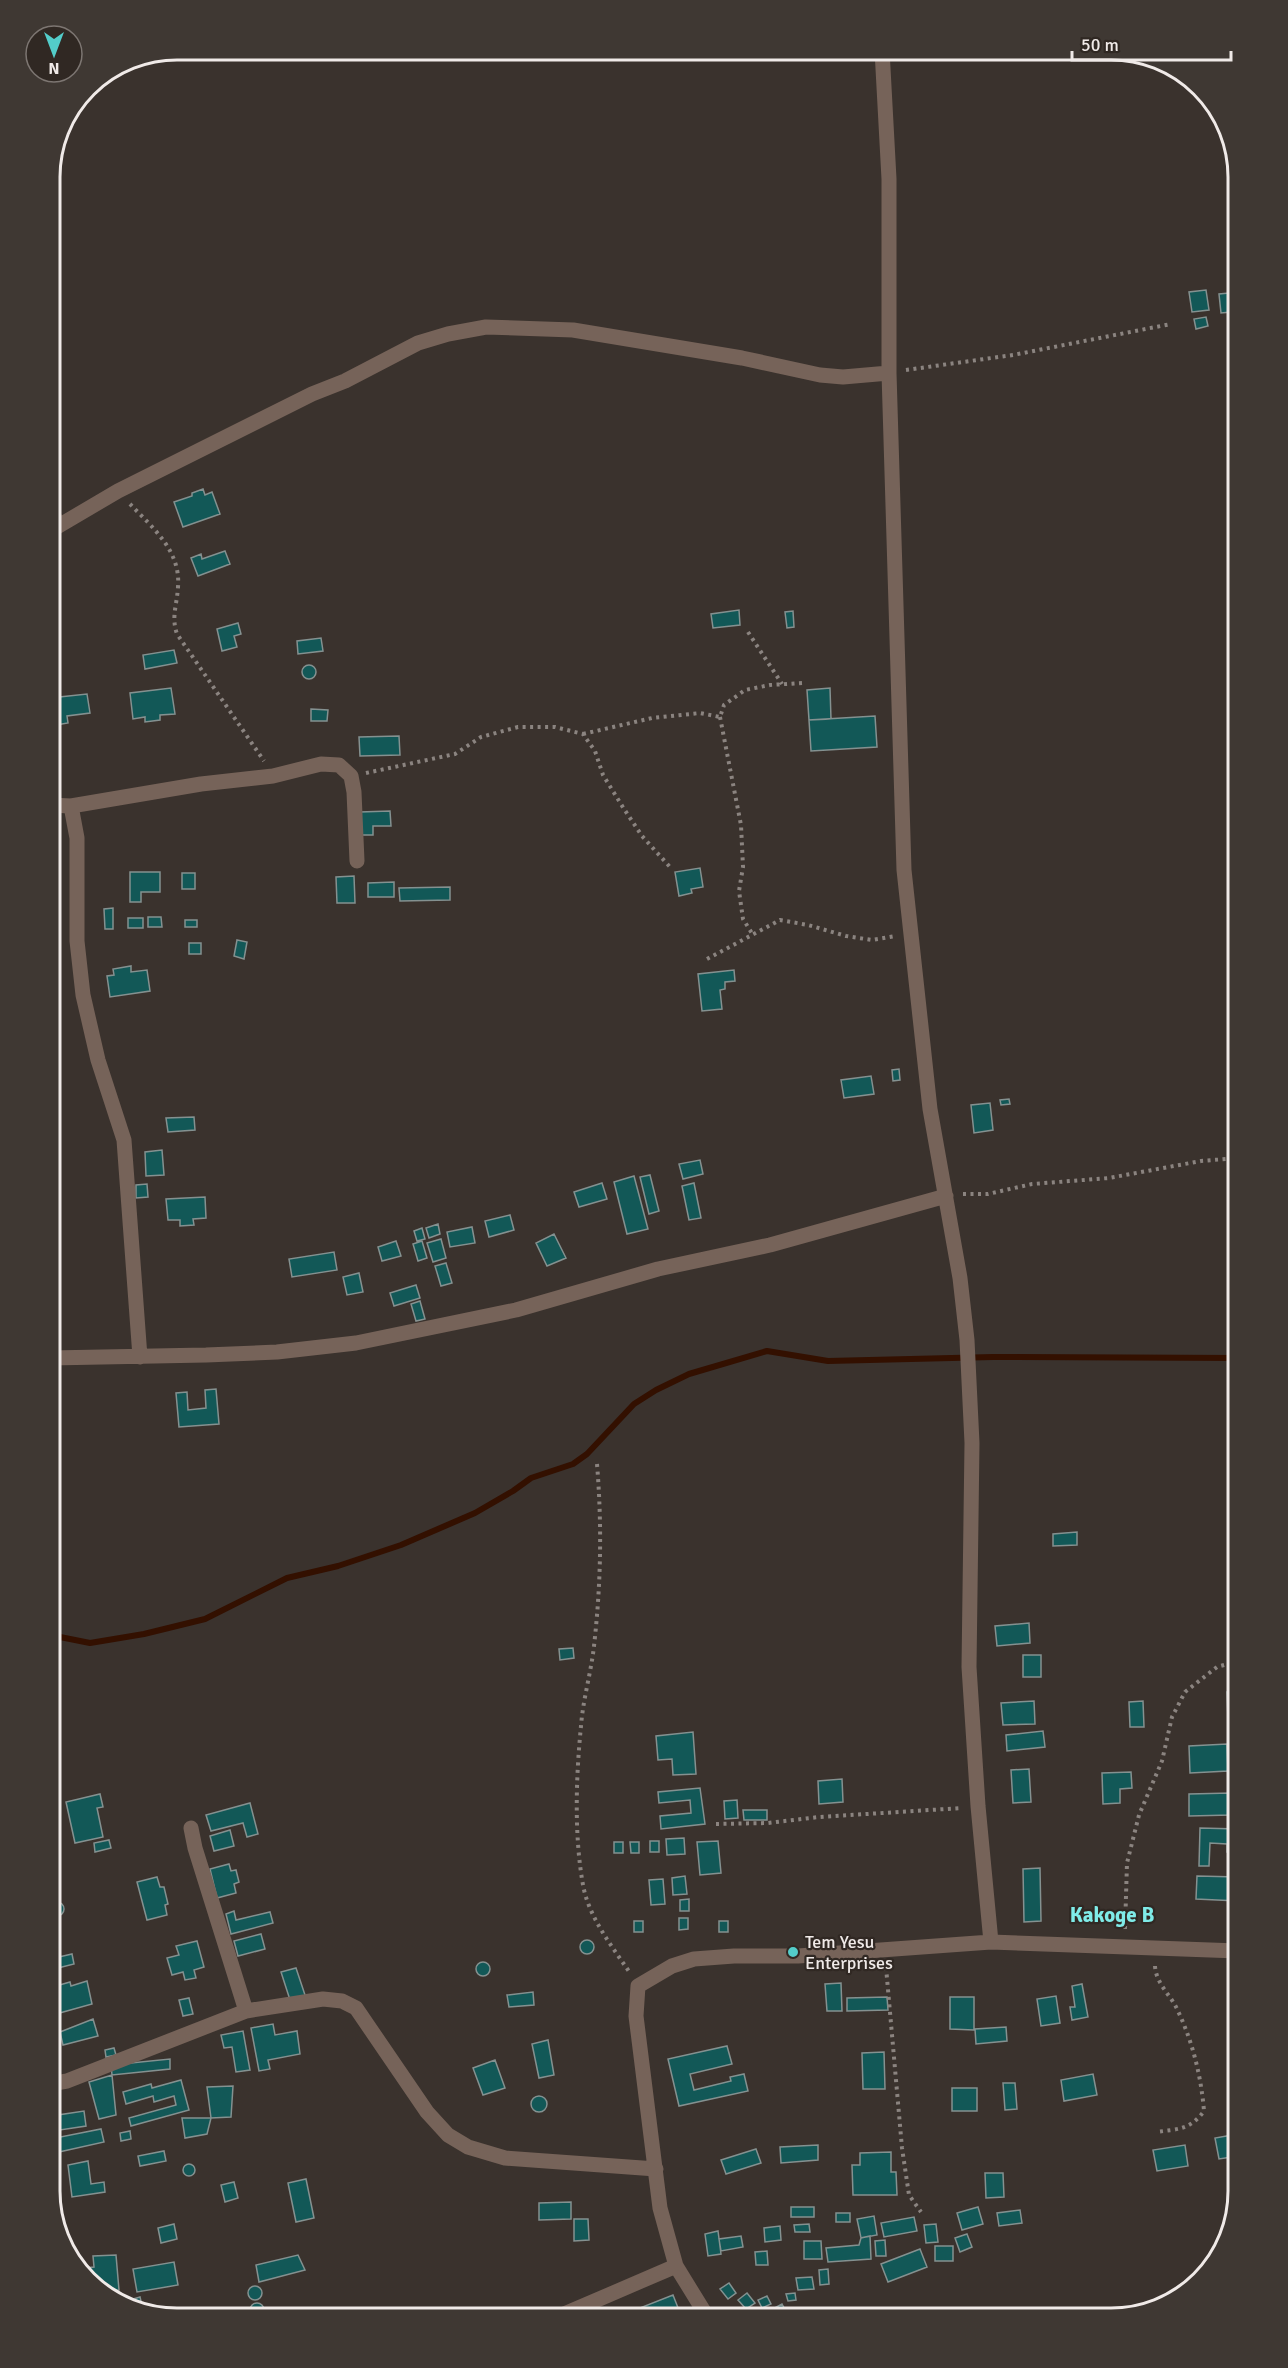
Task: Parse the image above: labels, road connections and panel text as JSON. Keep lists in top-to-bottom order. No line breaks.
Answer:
{"districts":["Kakoge B"],"places":["Tem Yesu Enterprises"],"scale_bar":"50 m","north":"bottom"}
